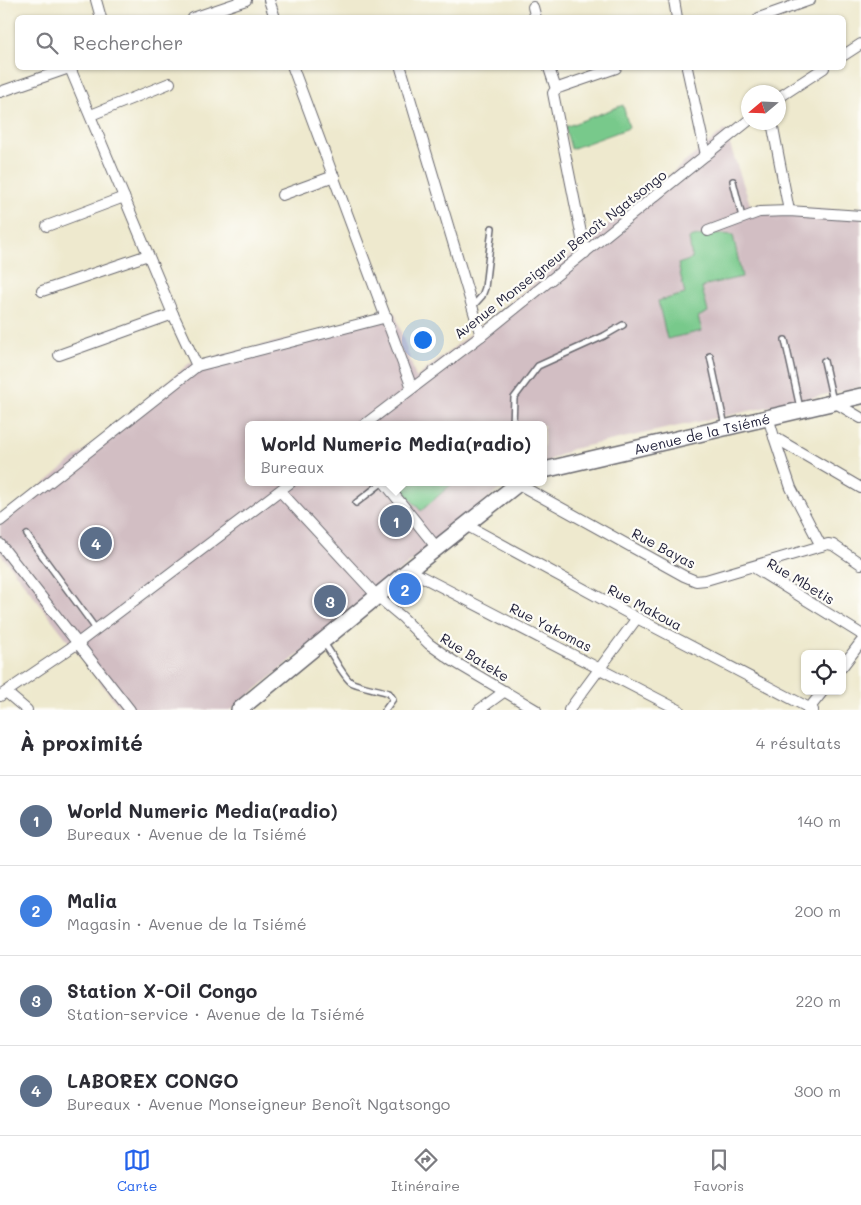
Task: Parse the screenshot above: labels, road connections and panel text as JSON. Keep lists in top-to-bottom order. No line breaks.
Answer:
{"streets":{"main road":["Avenue de la Tsiémé"],"street":["Avenue Monseigneur Benoît Ngatsongo","Rue Bayas","Rue Mbetis","Rue Makoua","Rue Yakomas","Rue Bateke"]},"crossings":[["Rue Bayas","Rue Mbetis"]],"north":"left","page":{"search":"Rechercher","popup":["World Numeric Media(radio)","Bureaux"],"pins":["1","4","2","3"],"heading":["À proximité","4 résultats"],"list":[{"mark":"1","name":"World Numeric Media(radio)","note":"Bureaux · Avenue de la Tsiémé","value":"140 m"},{"mark":"2","name":"Malia","note":"Magasin · Avenue de la Tsiémé","value":"200 m"},{"mark":"3","name":"Station X-Oil Congo","note":"Station-service · Avenue de la Tsiémé","value":"220 m"},{"mark":"4","name":"LABOREX CONGO","note":"Bureaux · Avenue Monseigneur Benoît Ngatsongo","value":"300 m"}],"nav":["Carte","Itinéraire","Favoris"]}}
